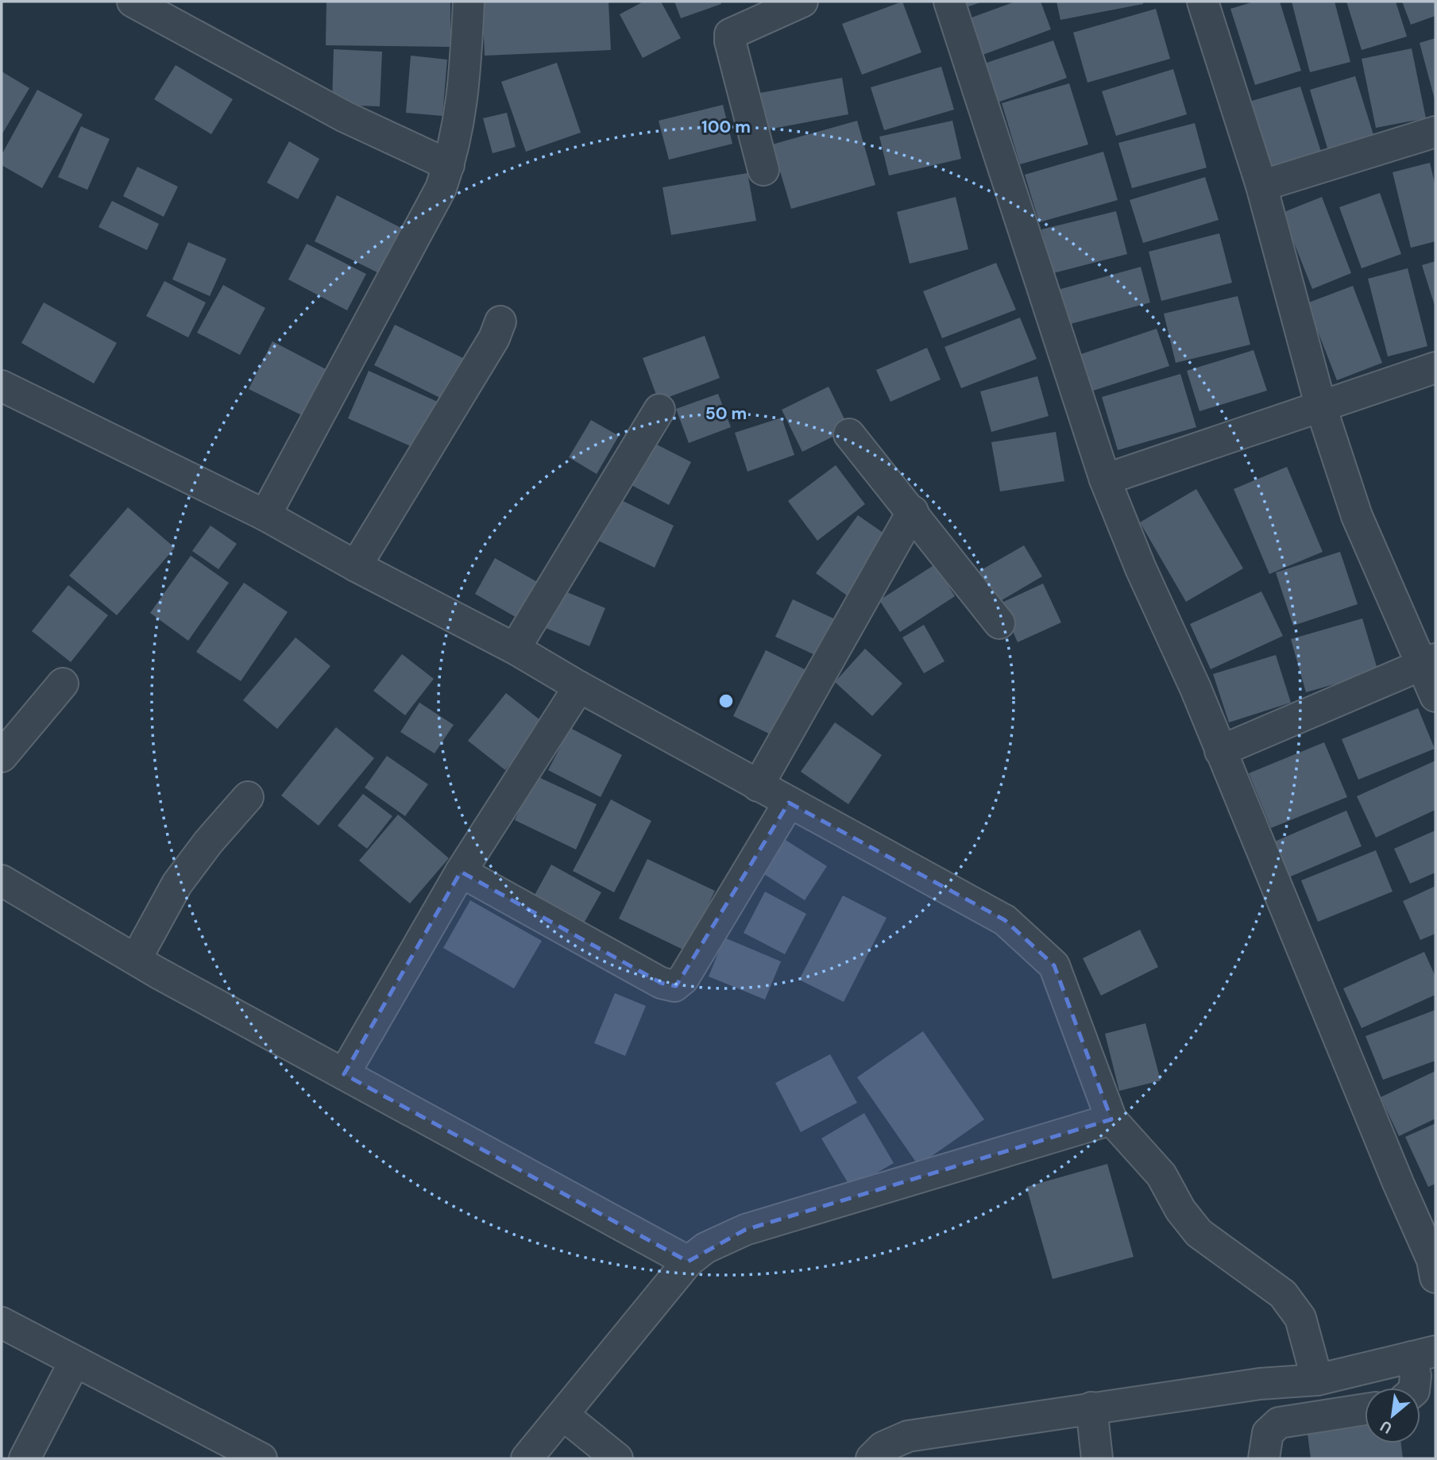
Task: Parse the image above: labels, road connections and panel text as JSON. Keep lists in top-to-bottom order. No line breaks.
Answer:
{"north":"bottom left","rings":["100 m","50 m"]}
